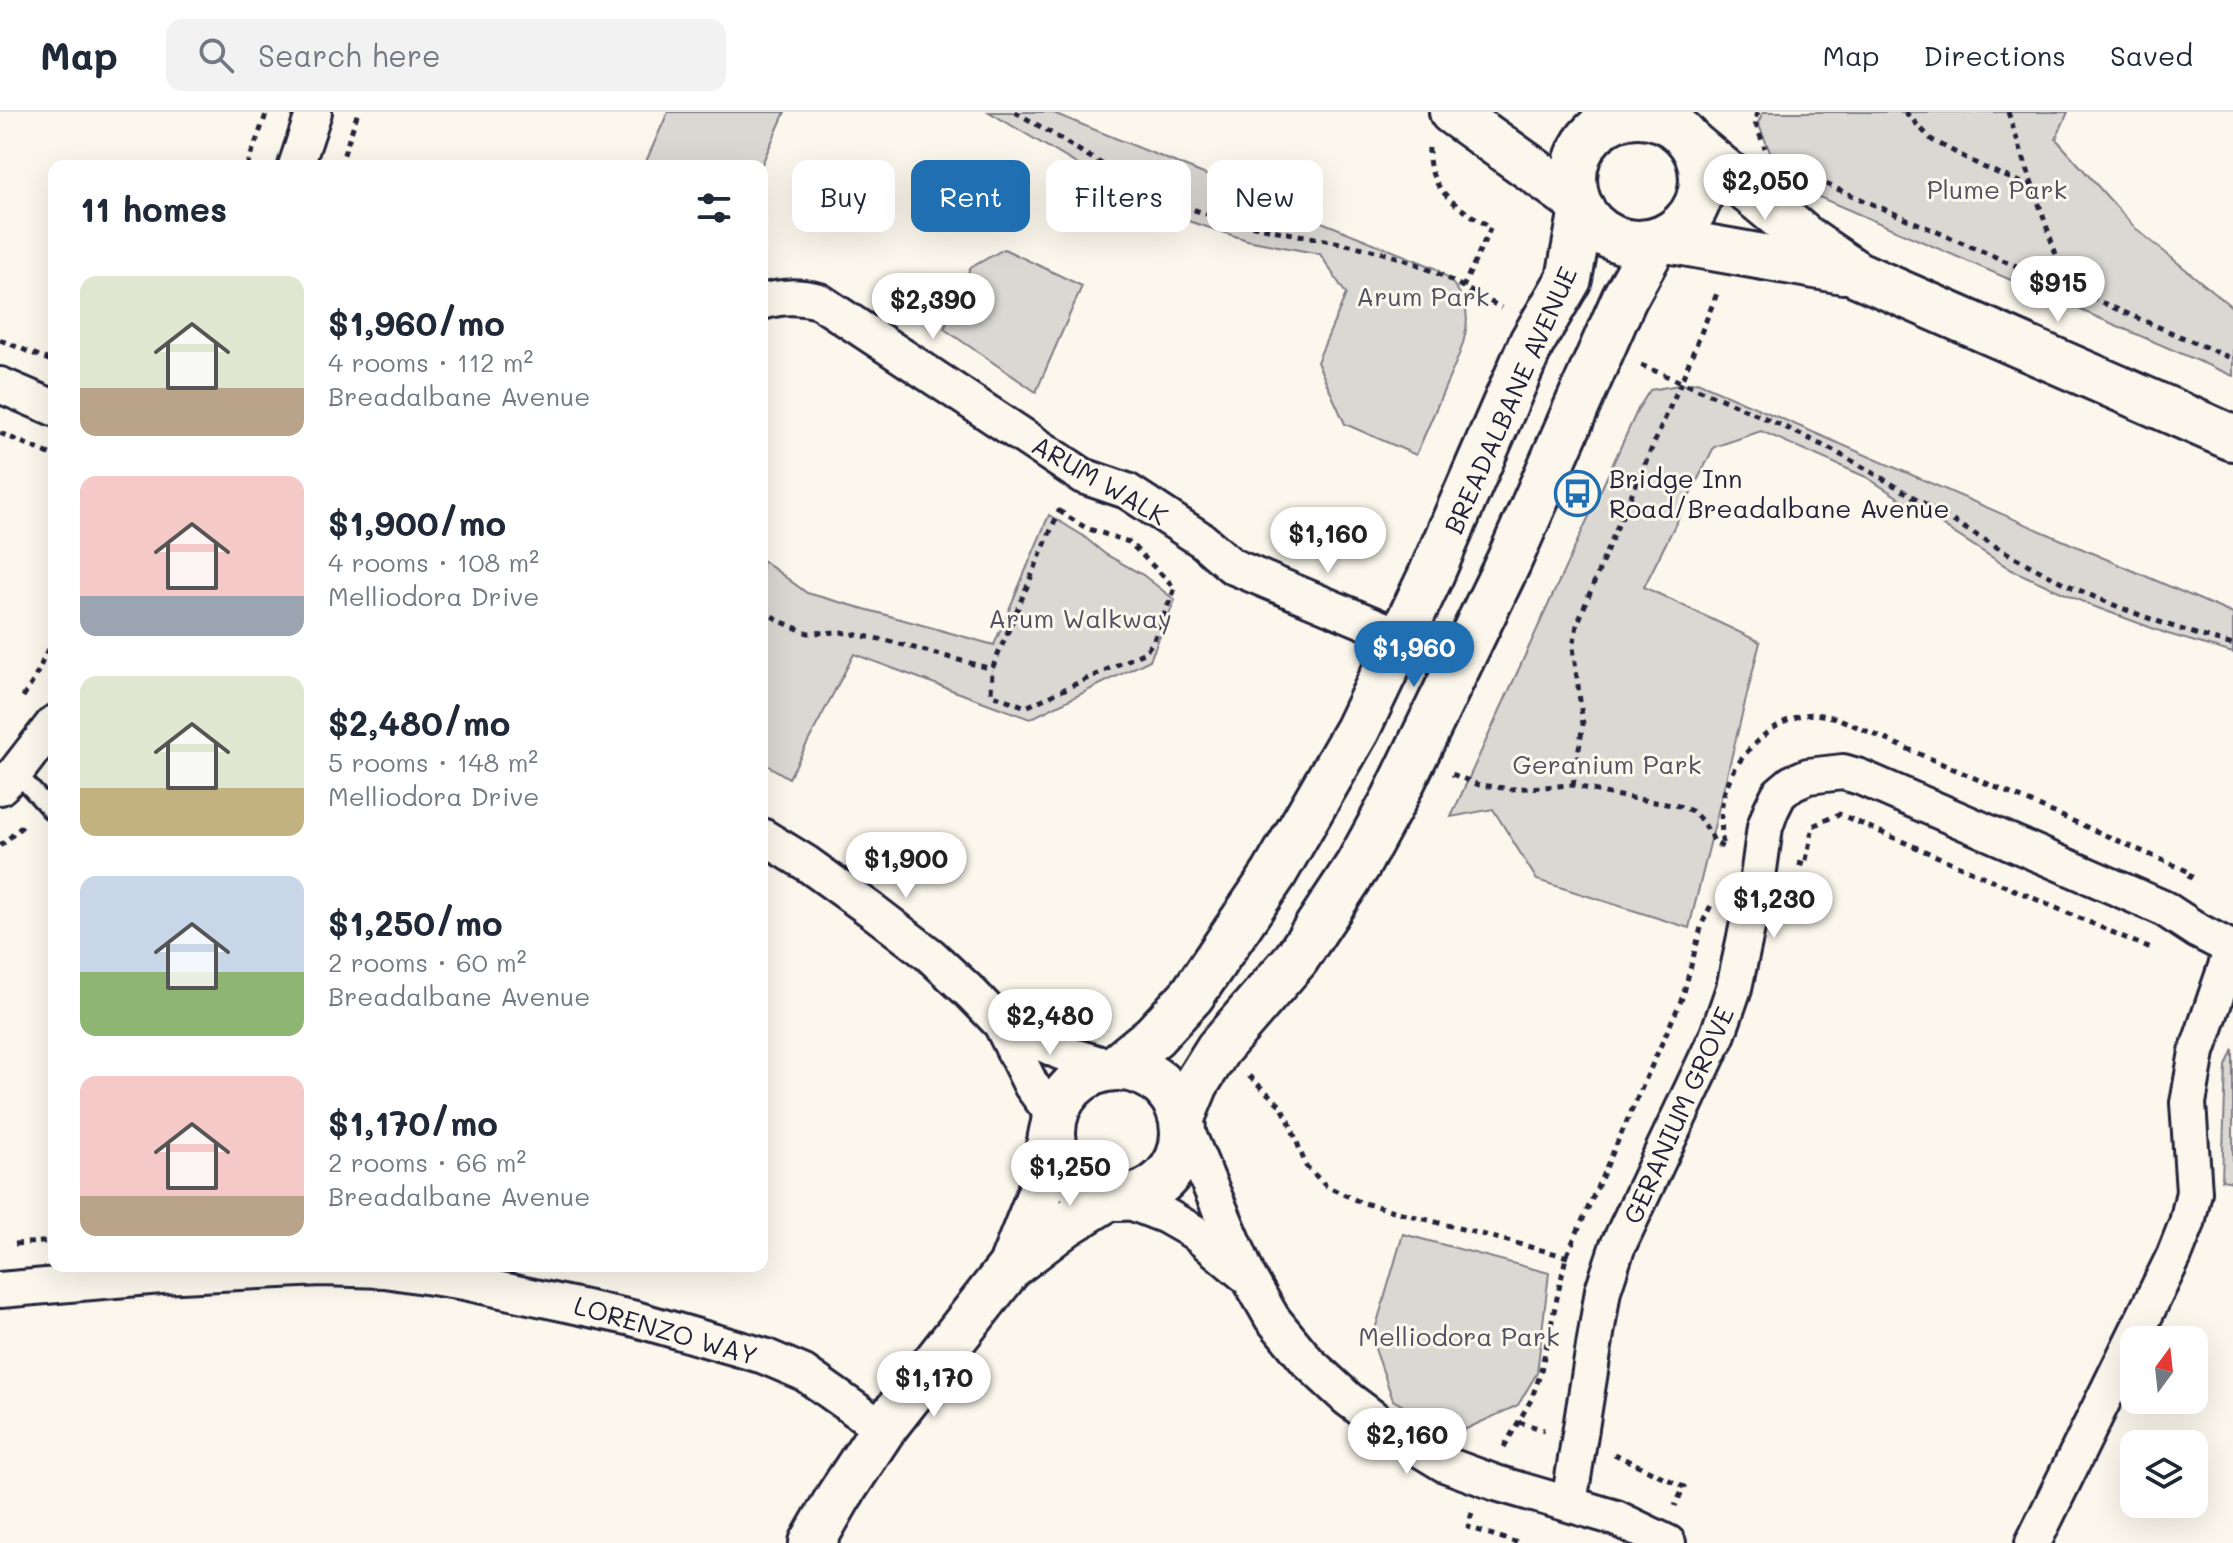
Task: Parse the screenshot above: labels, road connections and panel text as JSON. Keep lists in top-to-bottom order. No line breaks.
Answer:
{"streets":{"street":["BREADALBANE AVENUE","ARUM WALK","GERANIUM GROVE","LORENZO WAY"]},"crossings":[["BREADALBANE AVENUE","ARUM WALK"]],"parks":["Plume Park","Arum Park","Arum Walkway","Geranium Park","Melliodora Park"],"places":{"bus stop":["Bridge Inn Road/Breadalbane Avenue"]},"north":"top","page":{"header":"Map","search":"Search here","nav":["Map","Directions","Saved"],"price":["$2,050","$915","$2,390","$1,160","$1,960","$1,900","$1,230","$2,480","$1,250","$1,170","$2,160"],"chip":["Buy","Rent","Filters","New"],"heading":"11 homes","list":[{"name":"$1,960/mo","note":"4 rooms · 112 m² · Breadalbane Avenue"},{"name":"$1,900/mo","note":"4 rooms · 108 m² · Melliodora Drive"},{"name":"$2,480/mo","note":"5 rooms · 148 m² · Melliodora Drive"},{"name":"$1,250/mo","note":"2 rooms · 60 m² · Breadalbane Avenue"},{"name":"$1,170/mo","note":"2 rooms · 66 m² · Breadalbane Avenue"}]}}
